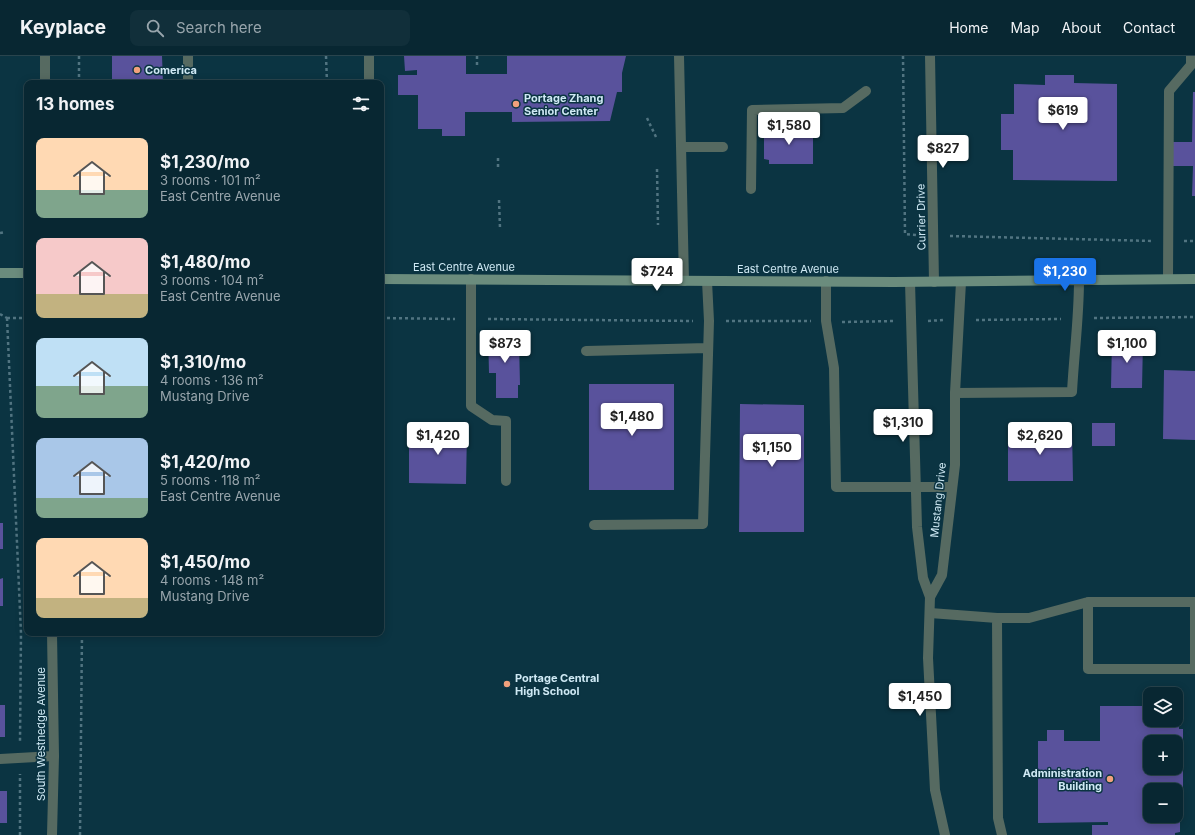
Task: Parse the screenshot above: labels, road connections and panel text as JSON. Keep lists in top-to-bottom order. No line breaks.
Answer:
{"streets":{"main road":["East Centre Avenue"],"street":["Currier Drive","Mustang Drive","South Westnedge Avenue"]},"crossings":[["Currier Drive","East Centre Avenue"],["East Centre Avenue","Mustang Drive"]],"places":["Comerica","Portage Zhang Senior Center","Portage Central High School","Administration Building"],"page":{"header":"Keyplace","search":"Search here","nav":["Home","Map","About","Contact"],"heading":"13 homes","price":["$619","$1,580","$827","$724","$1,230","$873","$1,100","$1,480","$1,310","$1,420","$2,620","$1,150","$1,450"],"list":[{"name":"$1,230/mo","note":"3 rooms · 101 m² · East Centre Avenue"},{"name":"$1,480/mo","note":"3 rooms · 104 m² · East Centre Avenue"},{"name":"$1,310/mo","note":"4 rooms · 136 m² · Mustang Drive"},{"name":"$1,420/mo","note":"5 rooms · 118 m² · East Centre Avenue"},{"name":"$1,450/mo","note":"4 rooms · 148 m² · Mustang Drive"}],"map_buttons":["+","−"]}}
